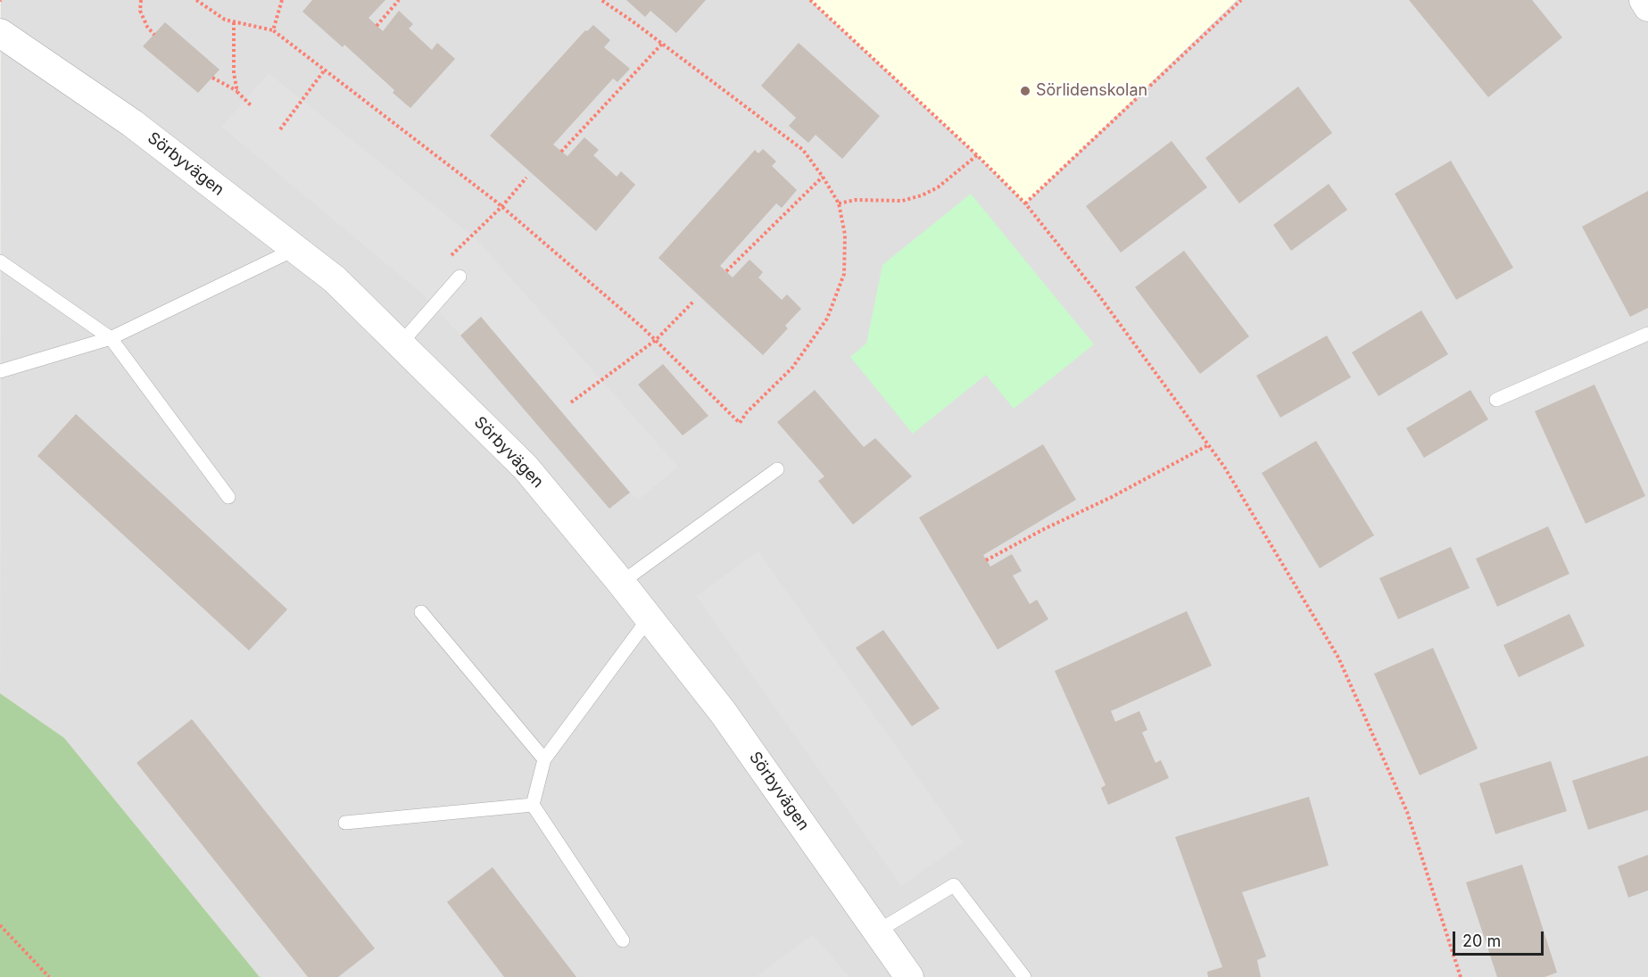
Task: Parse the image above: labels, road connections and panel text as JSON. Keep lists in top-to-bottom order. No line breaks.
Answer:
{"streets":{"street":["Sörbyvägen"]},"places":["Sörlidenskolan"],"scale_bar":"20 m"}
